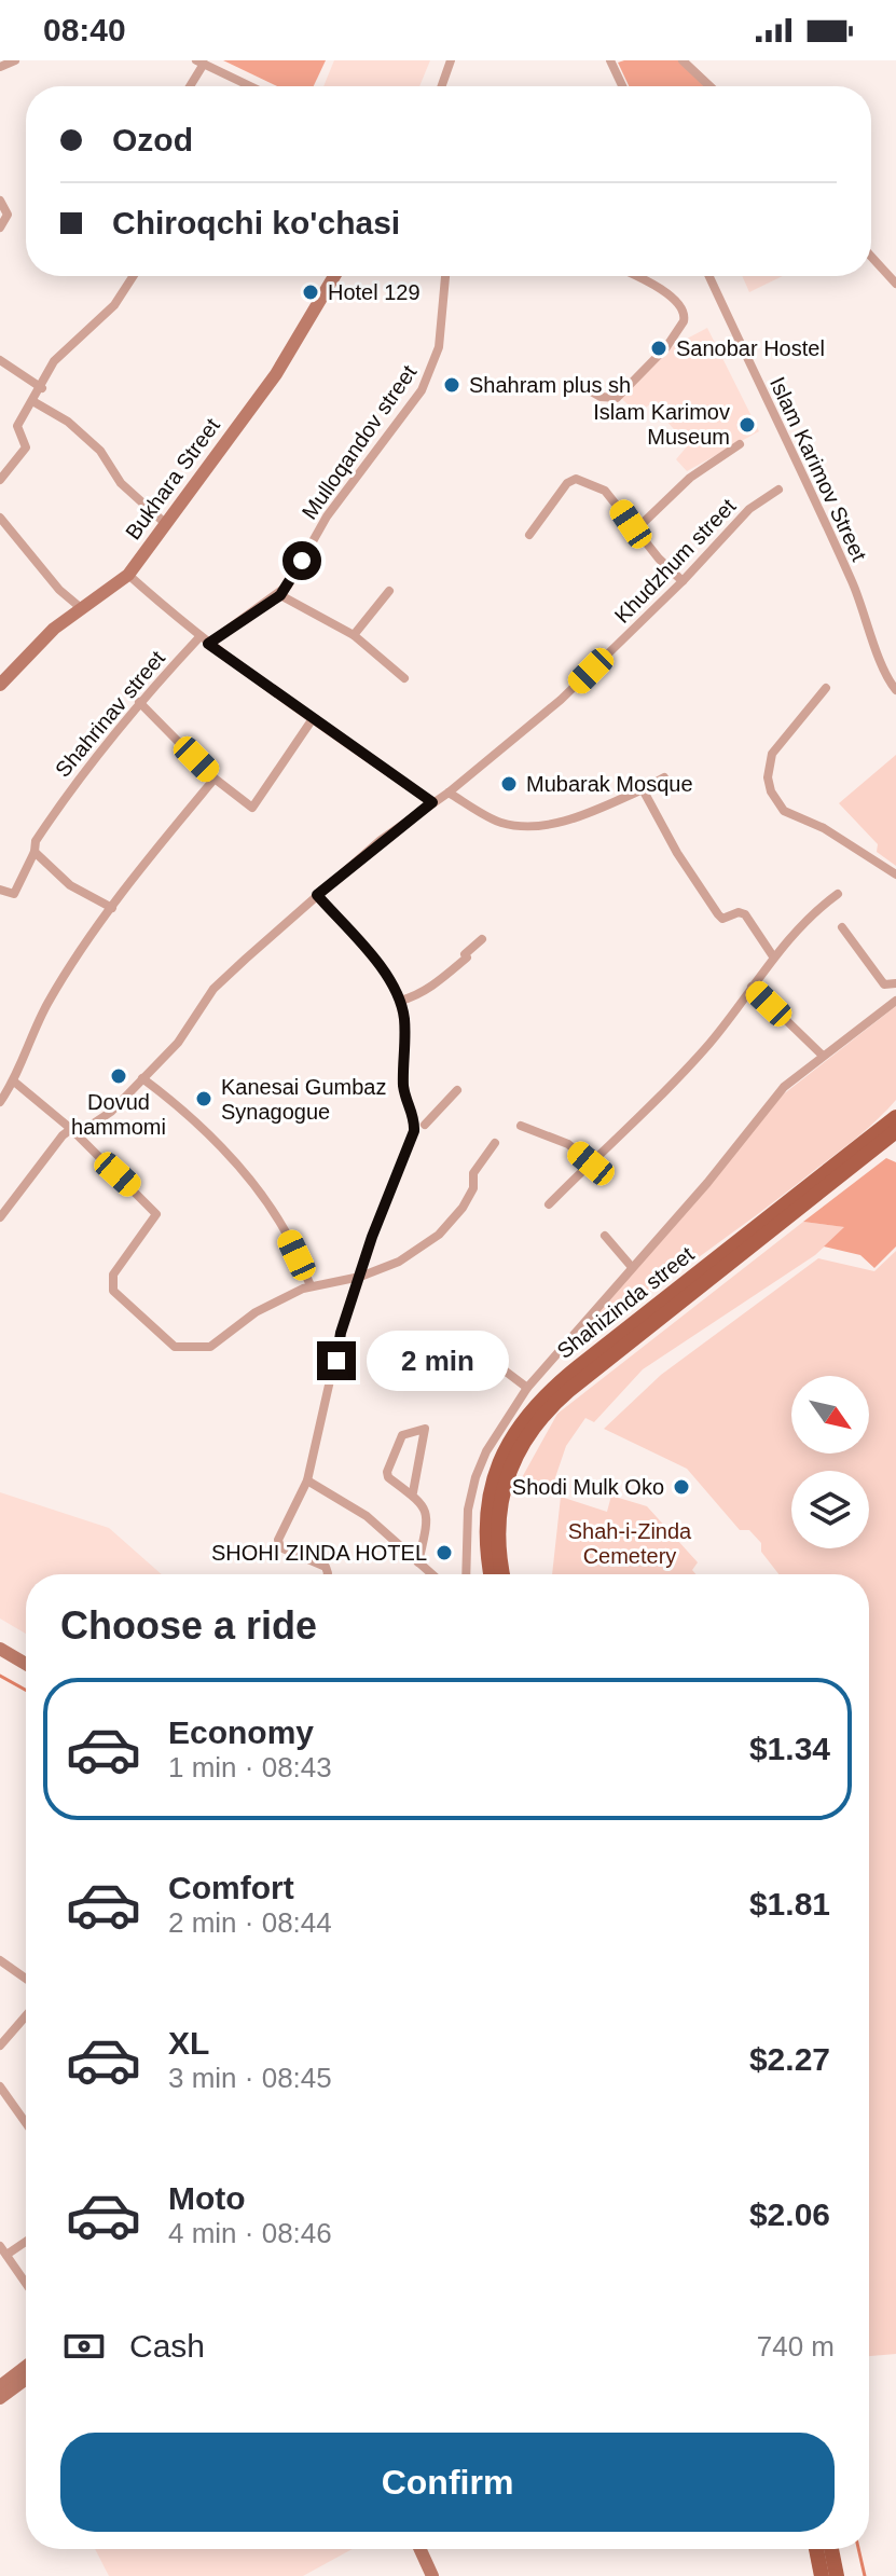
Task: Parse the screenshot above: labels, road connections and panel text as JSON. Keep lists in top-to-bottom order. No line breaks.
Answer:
{"streets":{"main road":["Shahizinda street"],"street":["Mulloqandov street","Islam Karimov Street","Bukhara Street","Khudzhum street","Shahrinav street"]},"crossings":[["Mulloqandov street","Shahrinav street"]],"parks":["Shah-i-Zinda Cemetery"],"places":["Hotel 129","Sanobar Hostel","Shahram plus sh","Islam Karimov Museum","Mubarak Mosque","Dovud hammomi","Kanesai Gumbaz Synagogue","Shodi Mulk Oko","SHOHI ZINDA HOTEL"],"north":"bottom right","page":{"status":"08:40","banner":["Ozod","Chiroqchi ko'chasi"],"bubble":"2 min","heading":"Choose a ride","list":[{"name":"Economy","note":"1 min · 08:43","value":"$1.34"},{"name":"Comfort","note":"2 min · 08:44","value":"$1.81"},{"name":"XL","note":"3 min · 08:45","value":"$2.27"},{"name":"Moto","note":"4 min · 08:46","value":"$2.06"}],"pay":["Cash","740 m"],"buttons":"Confirm"}}
